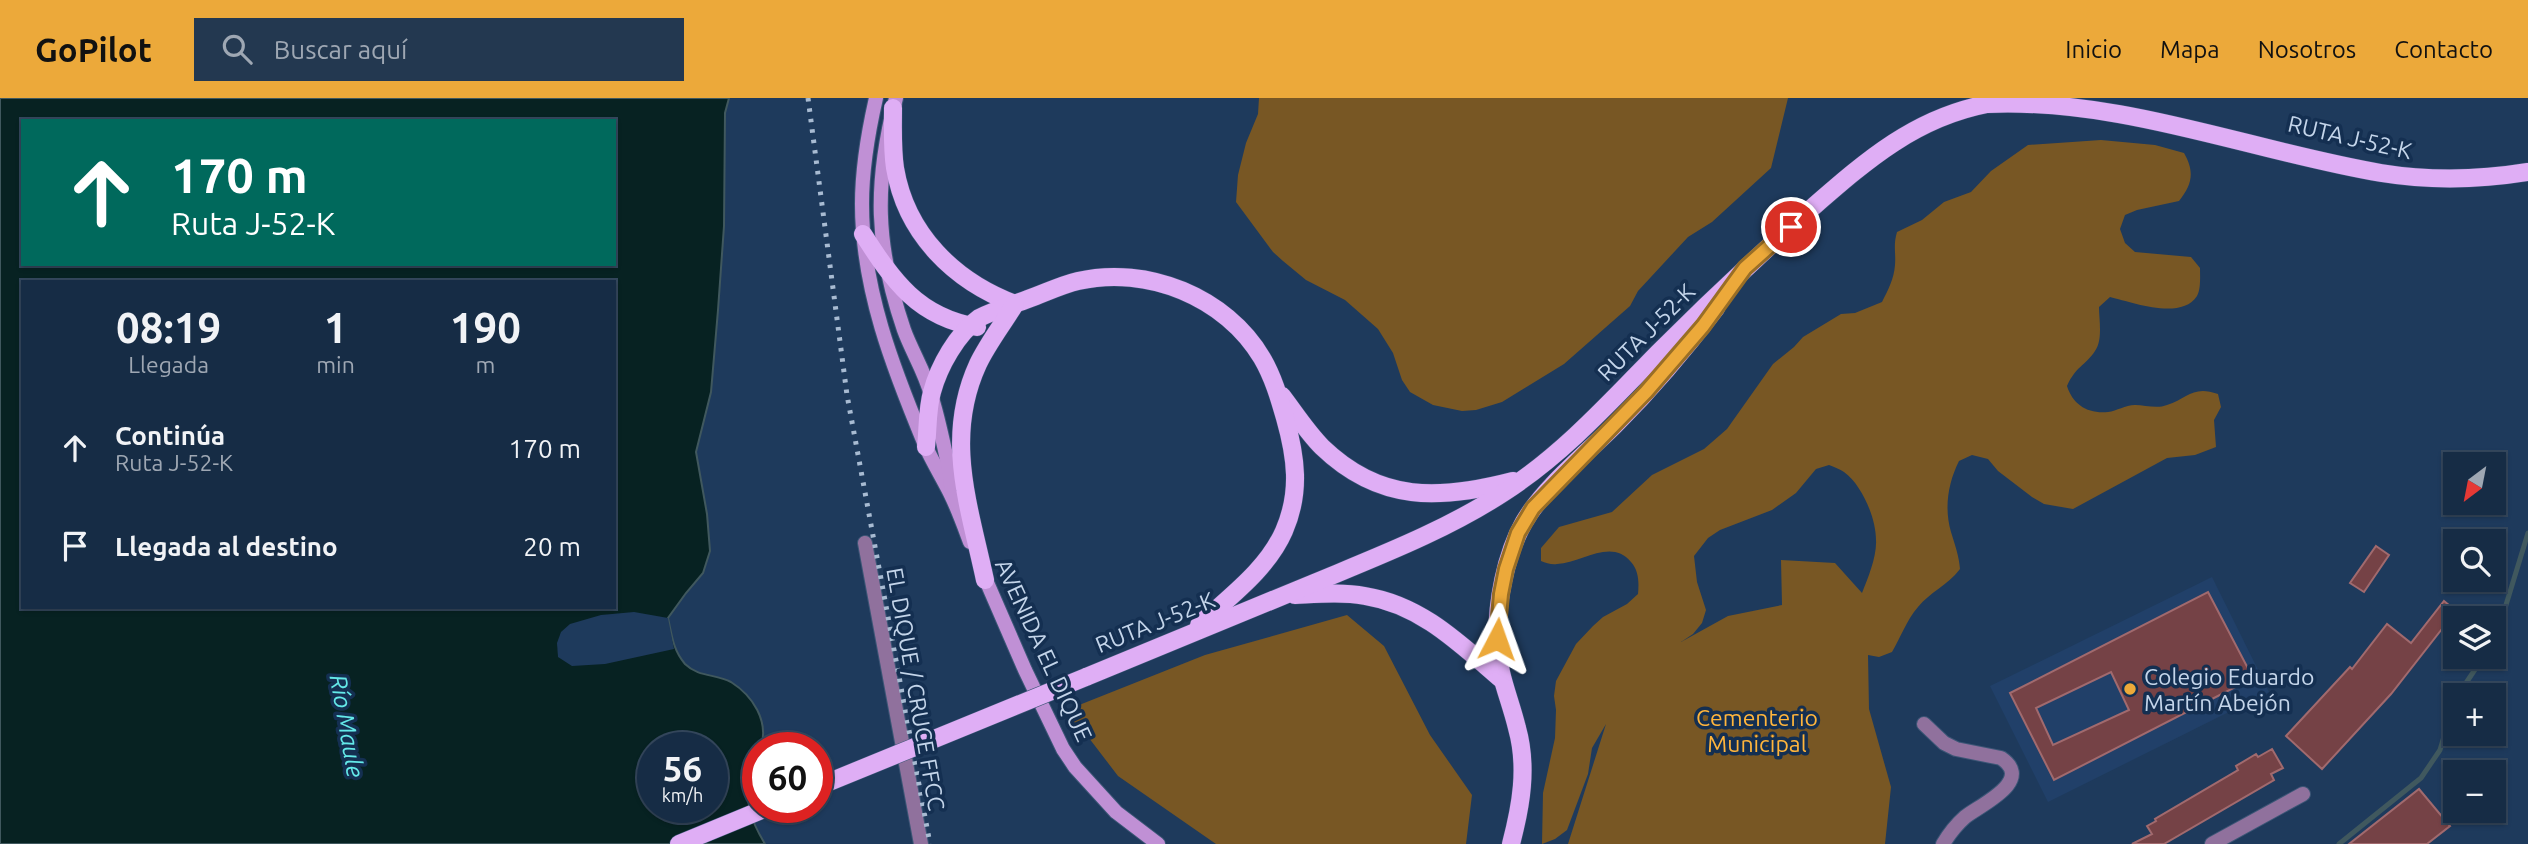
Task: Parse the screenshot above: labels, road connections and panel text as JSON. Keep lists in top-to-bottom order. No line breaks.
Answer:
{"streets":{"main road":["RUTA J-52-K"],"street":["AVENIDA EL DIQUE","EL DIQUE / CRUCE FFCC"]},"water":["Río Maule"],"parks":["Cementerio Municipal"],"places":["Colegio Eduardo Martín Abejón"],"north":"bottom left","page":{"header":"GoPilot","search":"Buscar aquí","nav":["Inicio","Mapa","Nosotros","Contacto"],"turn":["170 m","Ruta J-52-K"],"eta":["08:19","Llegada","1","min","190","m"],"list":[{"name":"Continúa","note":"Ruta J-52-K","value":"170 m"},{"name":"Llegada al destino","value":"20 m"}],"map_buttons":["+","−"],"speed":"56 km/h","limit":"60"}}
